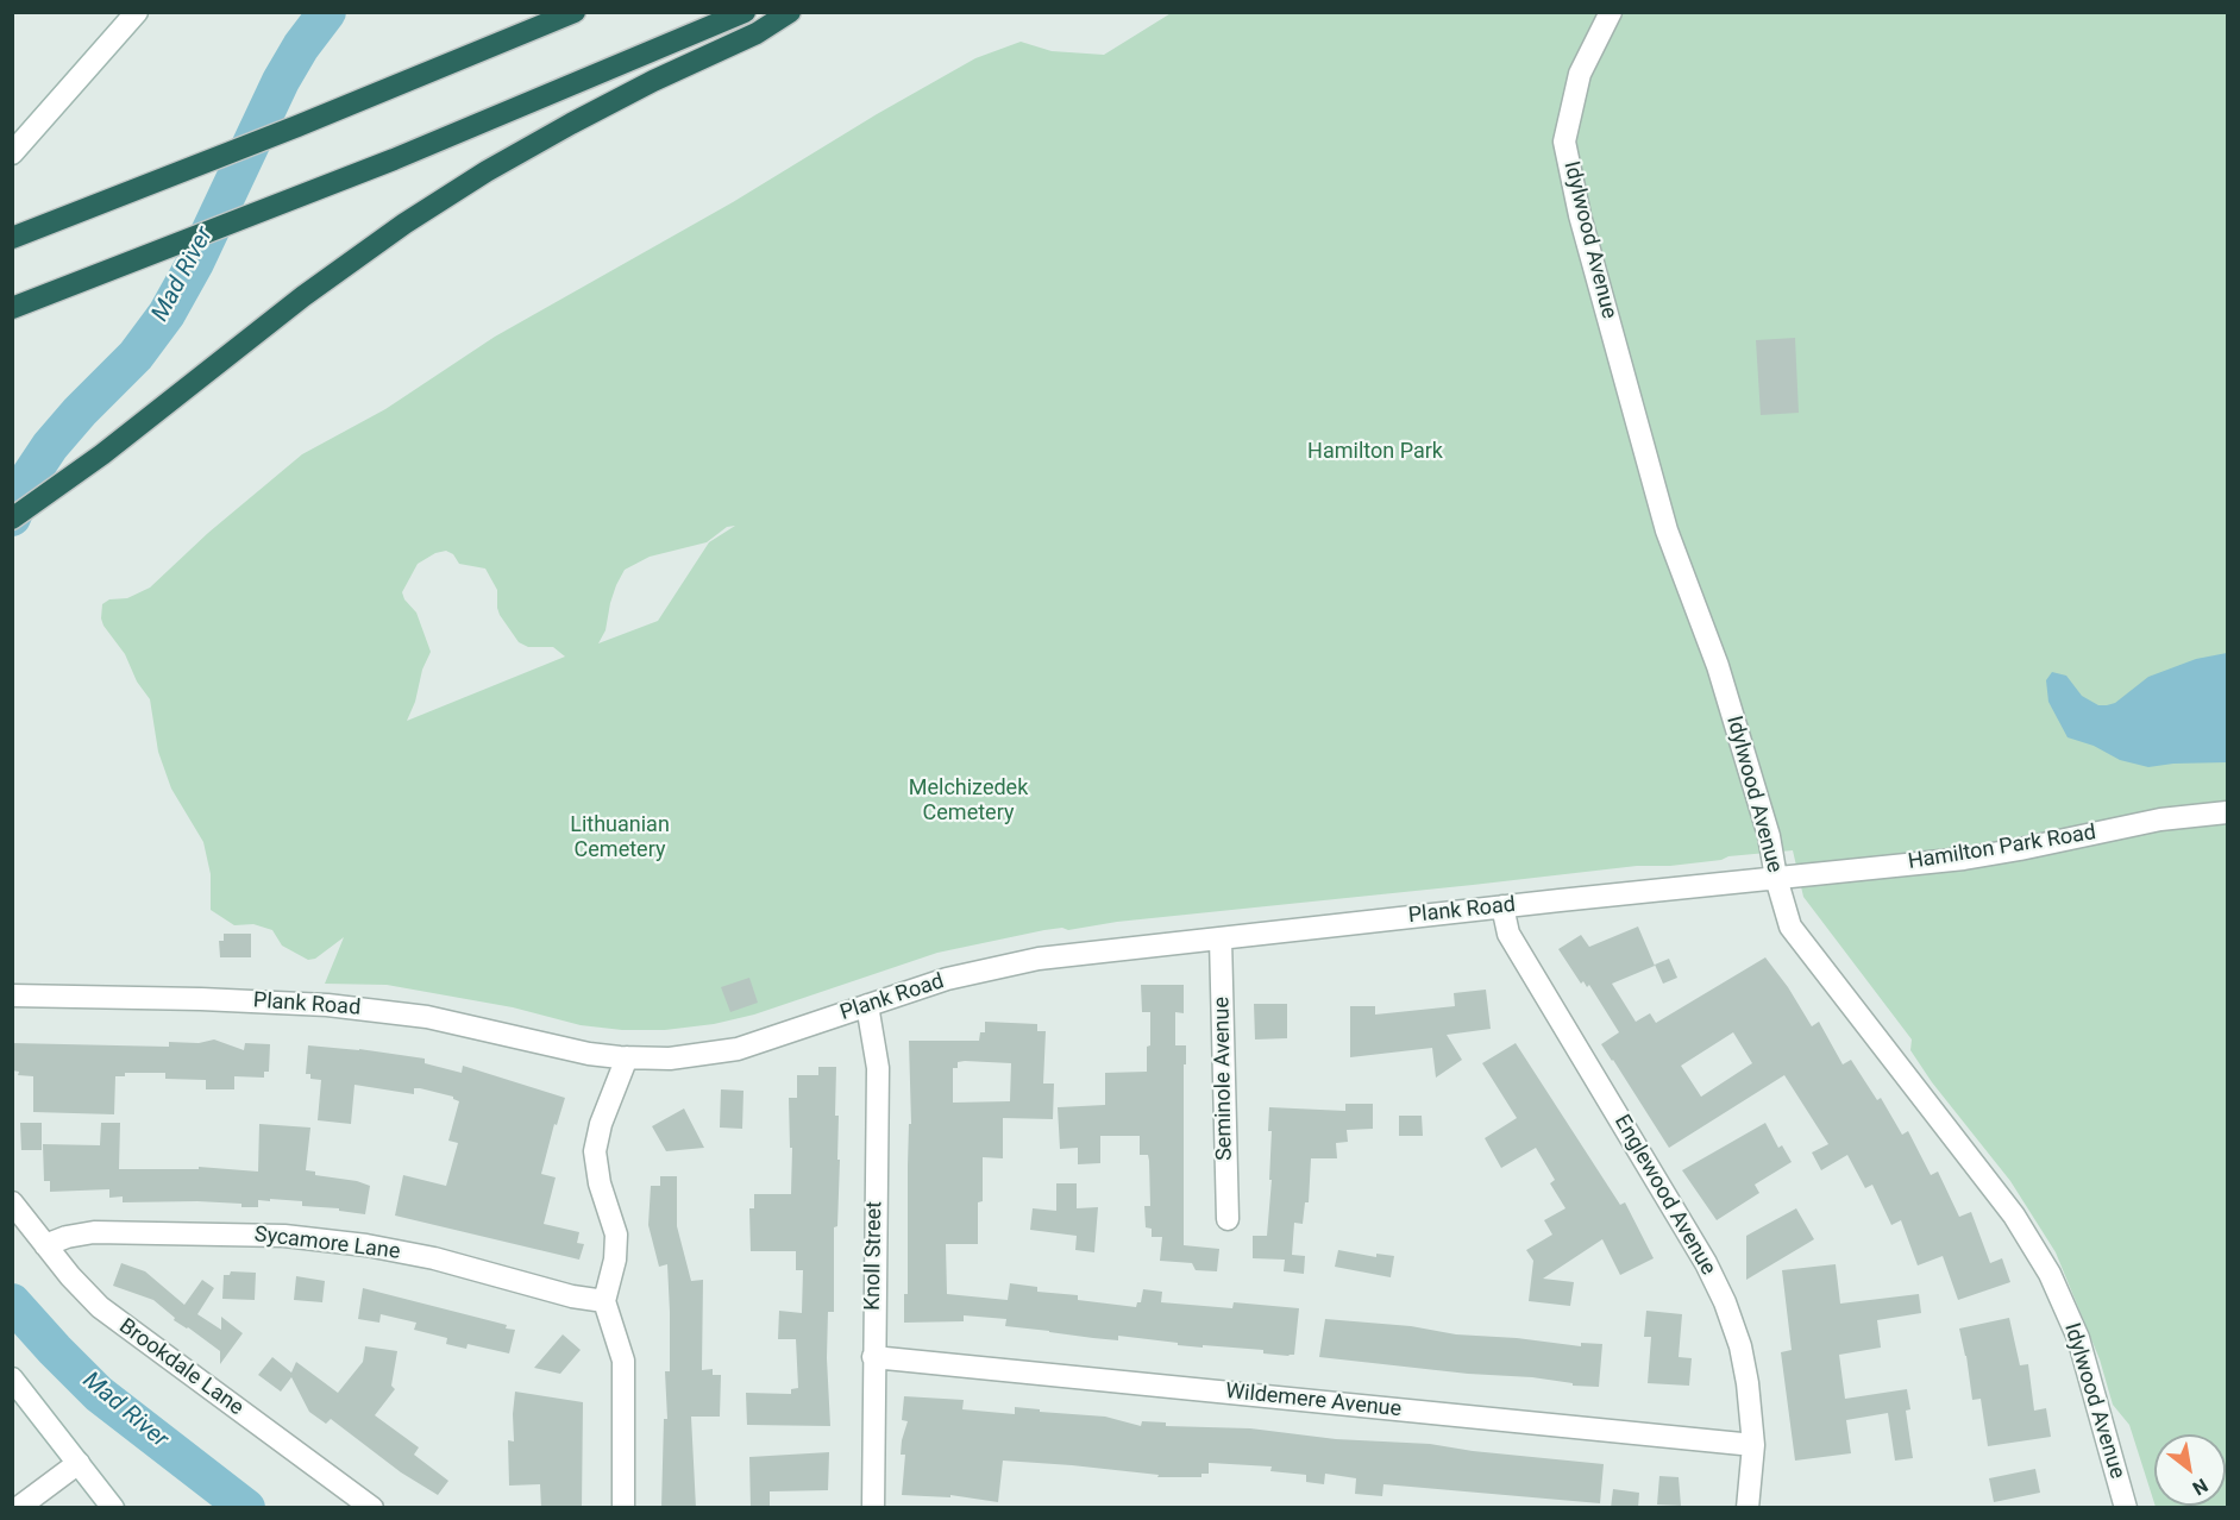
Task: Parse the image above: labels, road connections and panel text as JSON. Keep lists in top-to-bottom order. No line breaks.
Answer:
{"streets":{"street":["Idylwood Avenue","Hamilton Park Road","Plank Road","Seminole Avenue","Englewood Avenue","Sycamore Lane","Knoll Street","Brookdale Lane","Wildemere Avenue"]},"crossings":[["Idylwood Avenue","Hamilton Park Road"],["Idylwood Avenue","Plank Road"],["Hamilton Park Road","Plank Road"],["Plank Road","Seminole Avenue"],["Plank Road","Englewood Avenue"],["Plank Road","Knoll Street"],["Englewood Avenue","Wildemere Avenue"],["Sycamore Lane","Brookdale Lane"],["Knoll Street","Wildemere Avenue"]],"water":["Mad River"],"parks":["Hamilton Park","Melchizedek Cemetery","Lithuanian Cemetery"],"north":"bottom right"}
